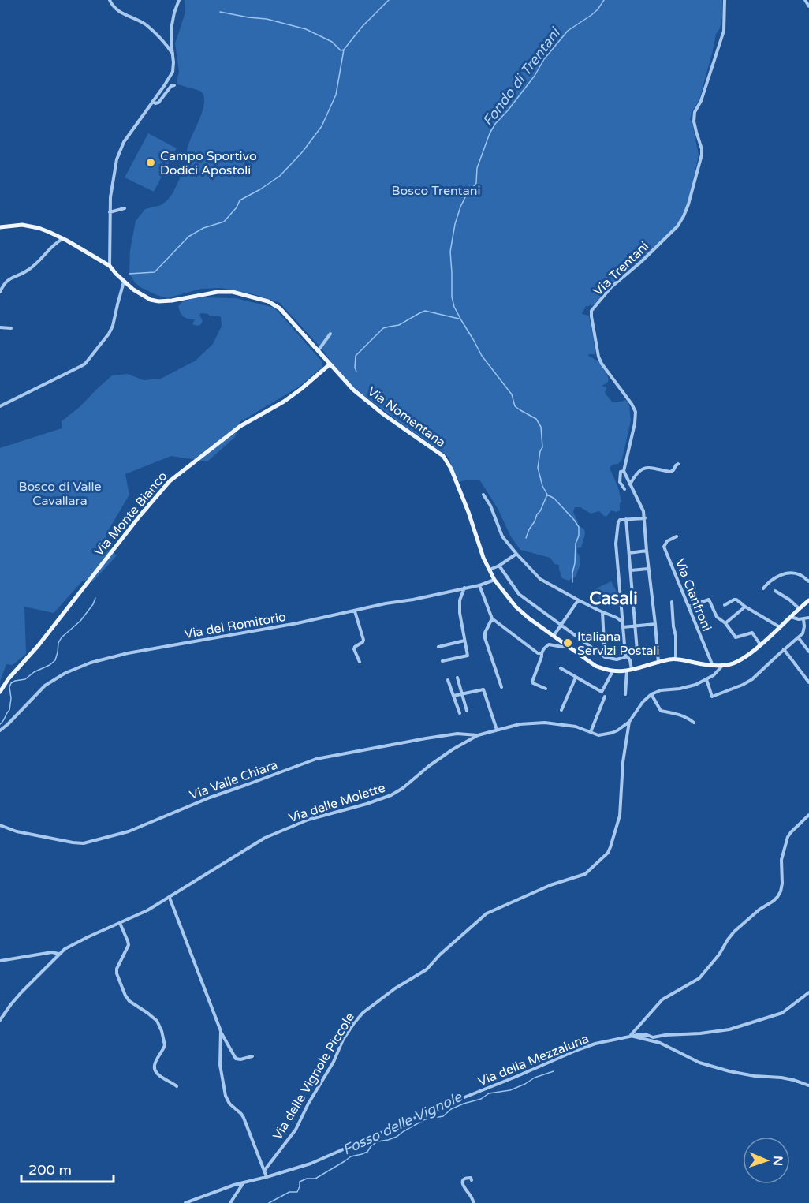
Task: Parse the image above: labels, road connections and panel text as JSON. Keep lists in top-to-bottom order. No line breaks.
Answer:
{"streets":{"main road":["Via Nomentana","Via Monte Bianco"],"street":["Via Trentani","Via Cianfroni","Via del Romitorio","Via Valle Chiara","Via delle Molette","Via della Mezzaluna","Via delle Vignole Piccole"]},"crossings":[["Via Nomentana","Via Monte Bianco"],["Via Nomentana","Via Cianfroni"],["Via Nomentana","Via del Romitorio"],["Via Valle Chiara","Via delle Molette"],["Via delle Molette","Via delle Vignole Piccole"]],"districts":["Casali"],"water":["Fondo di Trentani","Fosso delle Vignole"],"parks":["Bosco Trentani","Bosco di Valle Cavallara"],"places":["Campo Sportivo Dodici Apostoli","Italiana Servizi Postali"],"scale_bar":"200 m","north":"right"}
